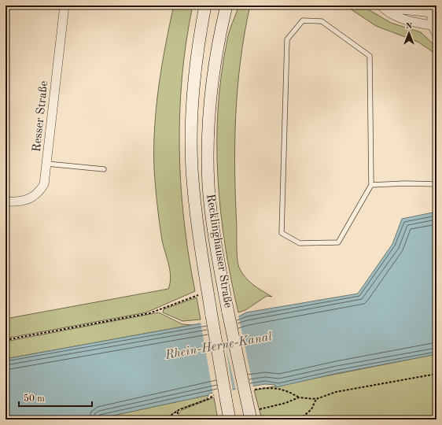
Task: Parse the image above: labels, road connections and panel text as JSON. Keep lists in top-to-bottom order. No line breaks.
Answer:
{"streets":{"main road":["Recklinghauser Straße"],"street":["Resser Straße"]},"water":["Rhein-Herne-Kanal"],"scale_bar":"50 m","north":"top"}
